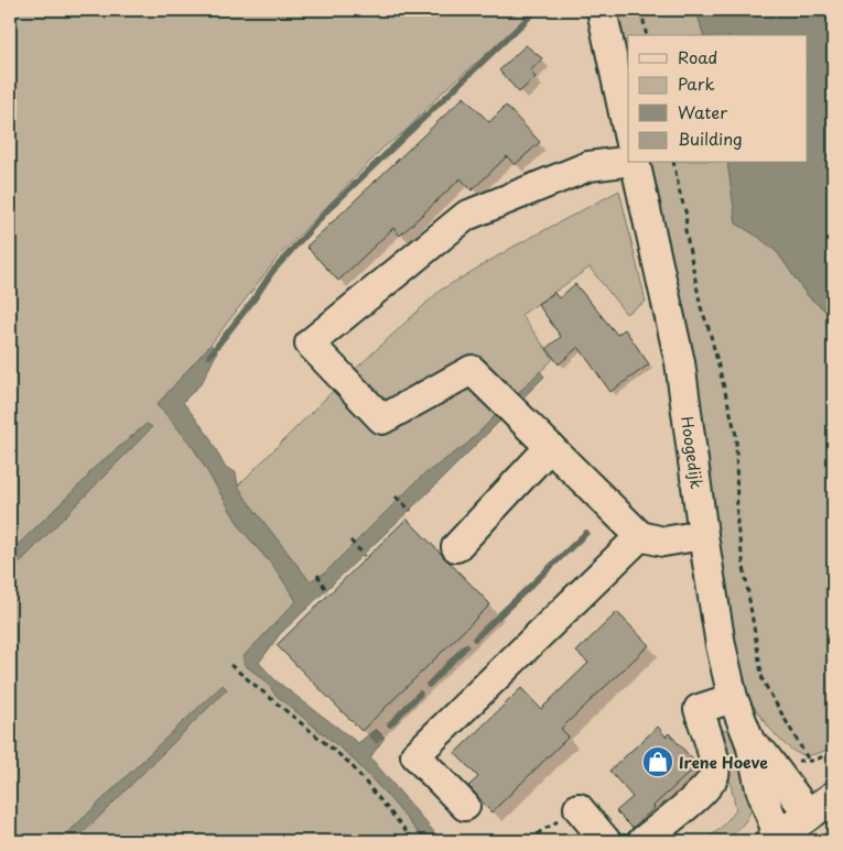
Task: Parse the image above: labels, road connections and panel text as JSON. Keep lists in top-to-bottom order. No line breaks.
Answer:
{"streets":{"street":["Hoogedijk"]},"places":{"shop":["Irene Hoeve"]},"legend":["Road","Park","Water","Building"]}
